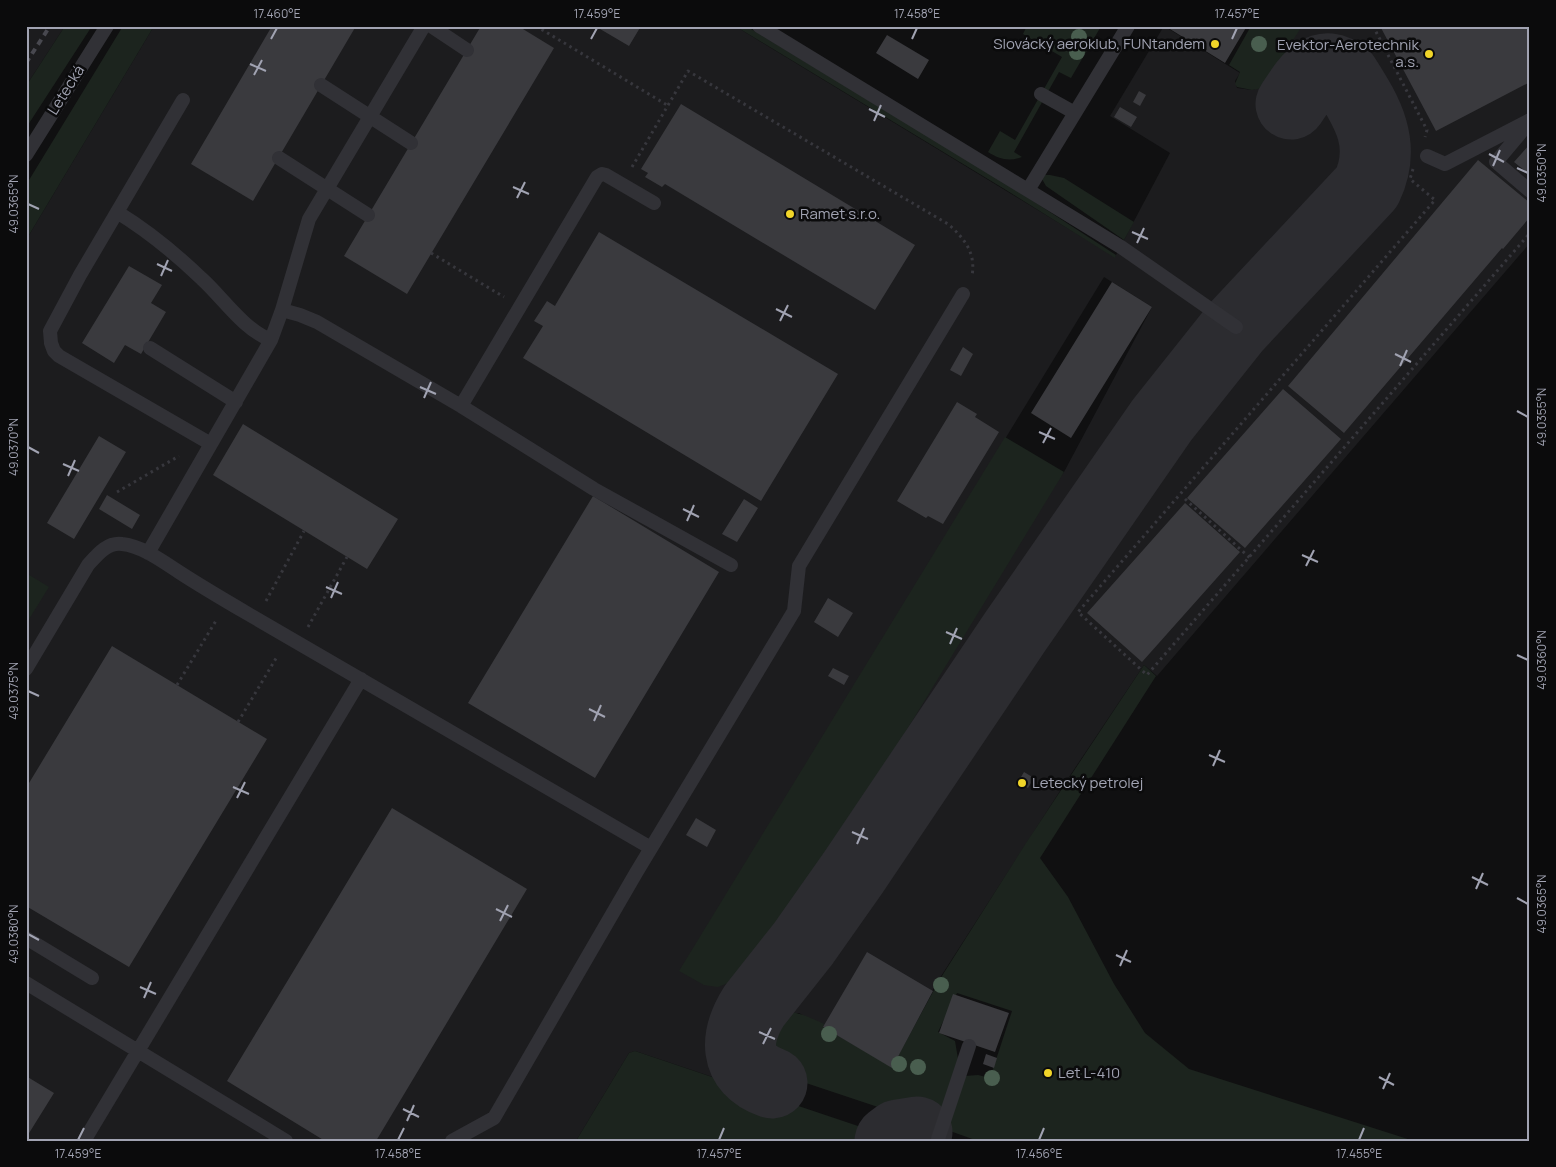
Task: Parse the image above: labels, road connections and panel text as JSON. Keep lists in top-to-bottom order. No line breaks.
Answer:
{"streets":{"lane":["Letecká"]},"places":["Slovácký aeroklub, FUNtandem","Evektor-Aerotechnik a.s.","Ramet s.r.o.","Letecký petrolej","Let L-410"],"coordinates":["17.460°E","17.459°E","17.458°E","17.457°E","49.0350°N","49.0365°N","49.0355°N","49.0370°N","49.0360°N","49.0375°N","49.0380°N","17.456°E","17.455°E"]}
